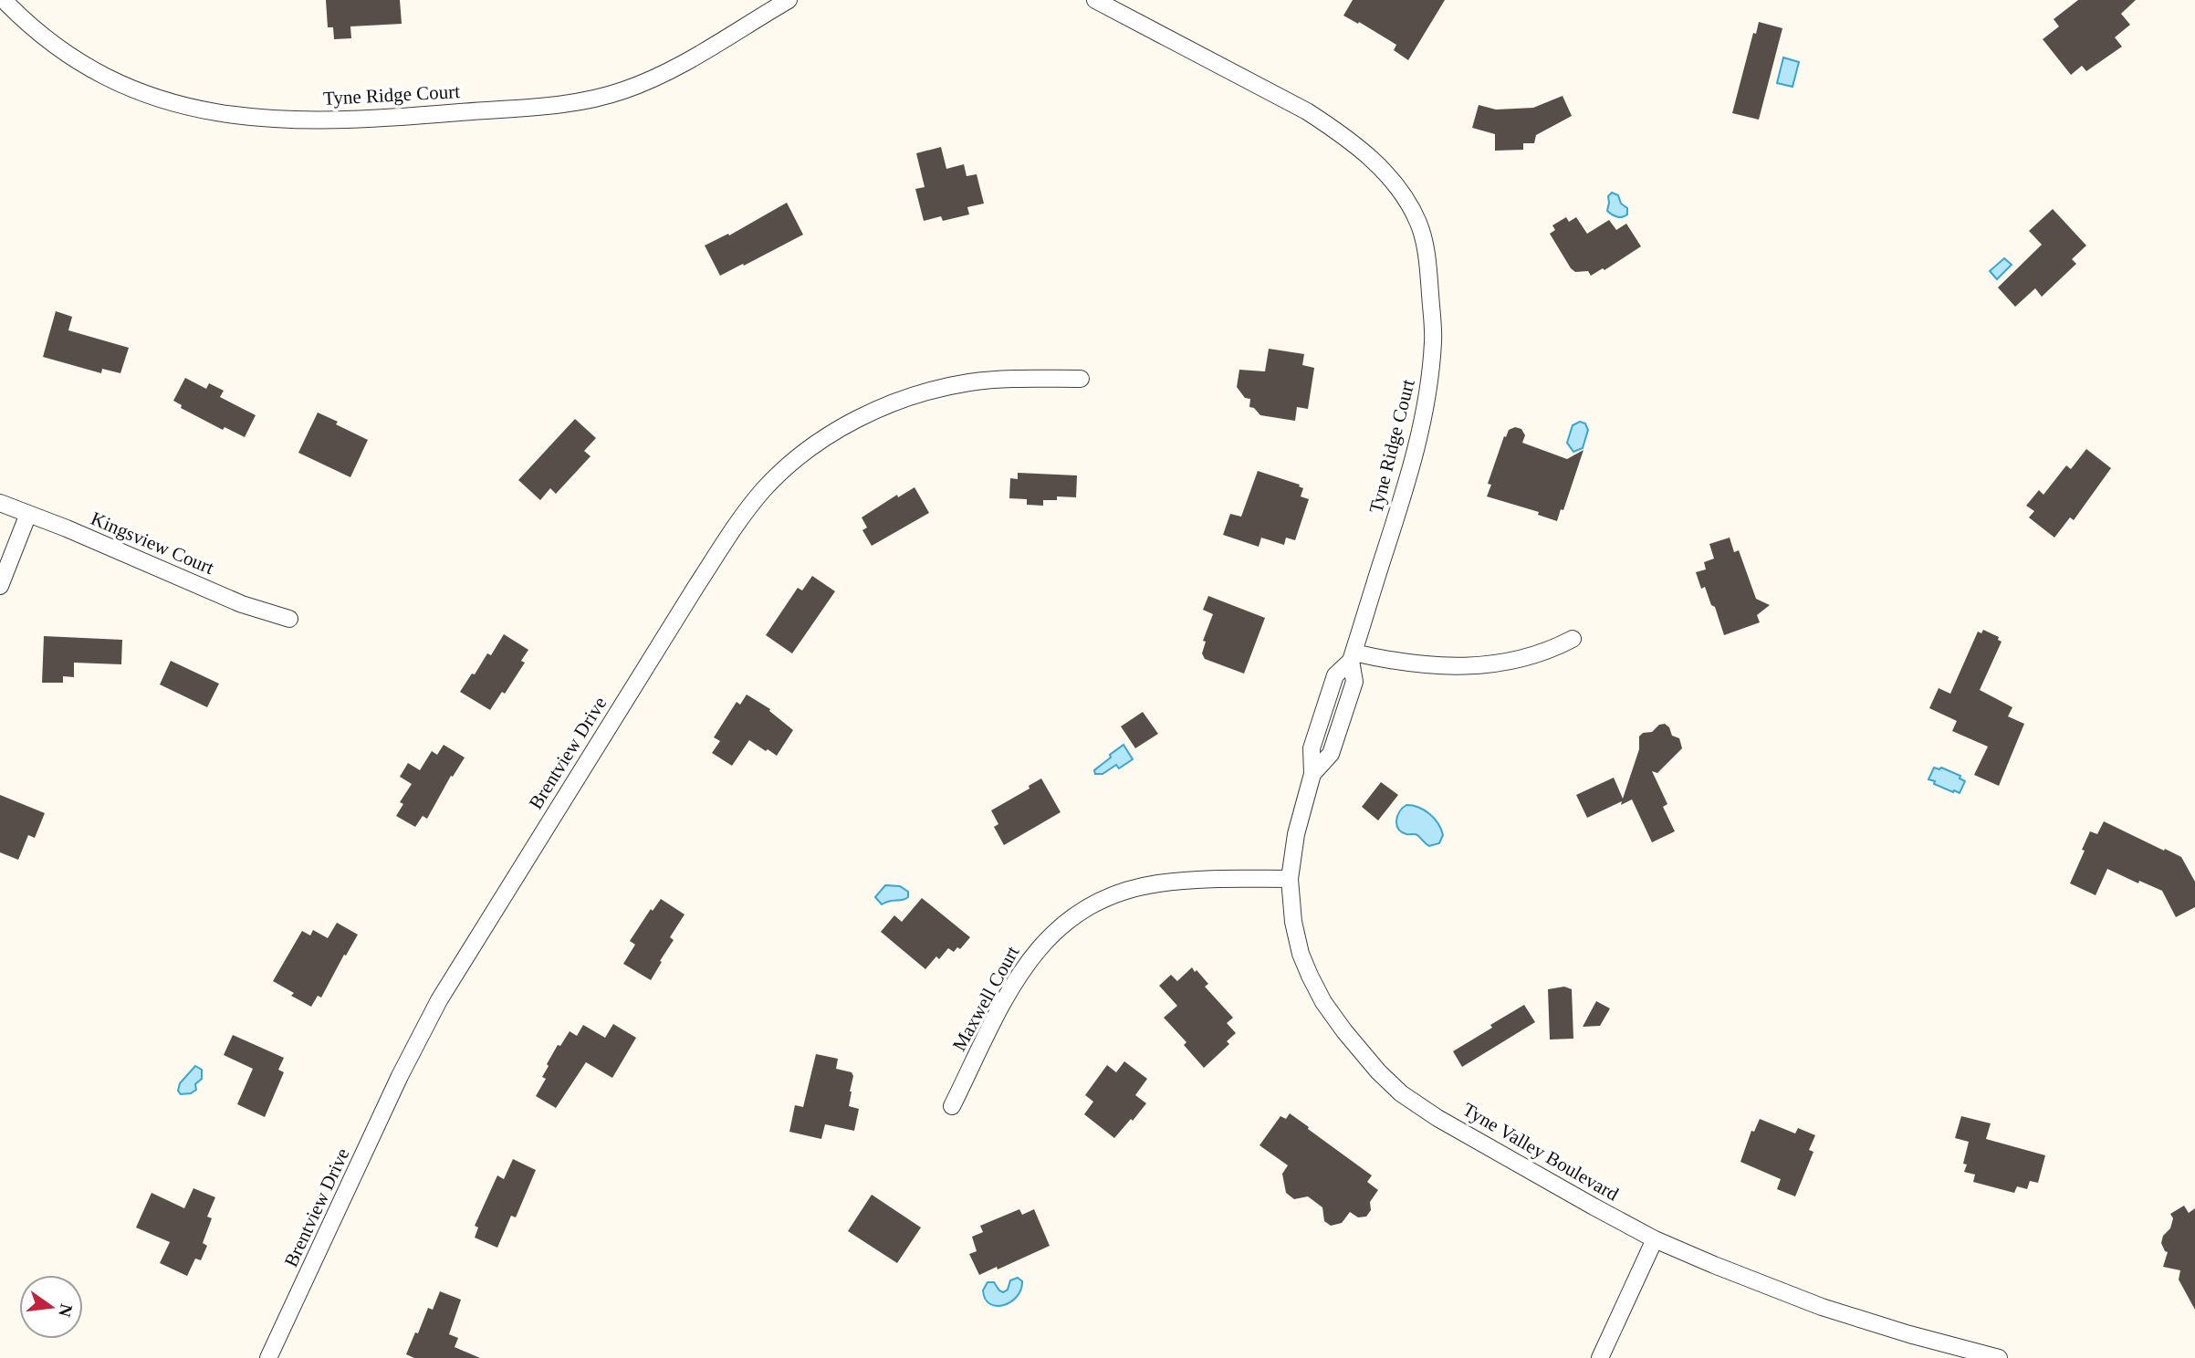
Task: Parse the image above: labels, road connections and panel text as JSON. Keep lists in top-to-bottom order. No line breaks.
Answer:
{"streets":{"street":["Tyne Ridge Court","Kingsview Court","Brentview Drive","Maxwell Court","Tyne Valley Boulevard"]},"crossings":[["Tyne Ridge Court","Tyne Valley Boulevard"],["Maxwell Court","Tyne Valley Boulevard"]],"north":"right"}
